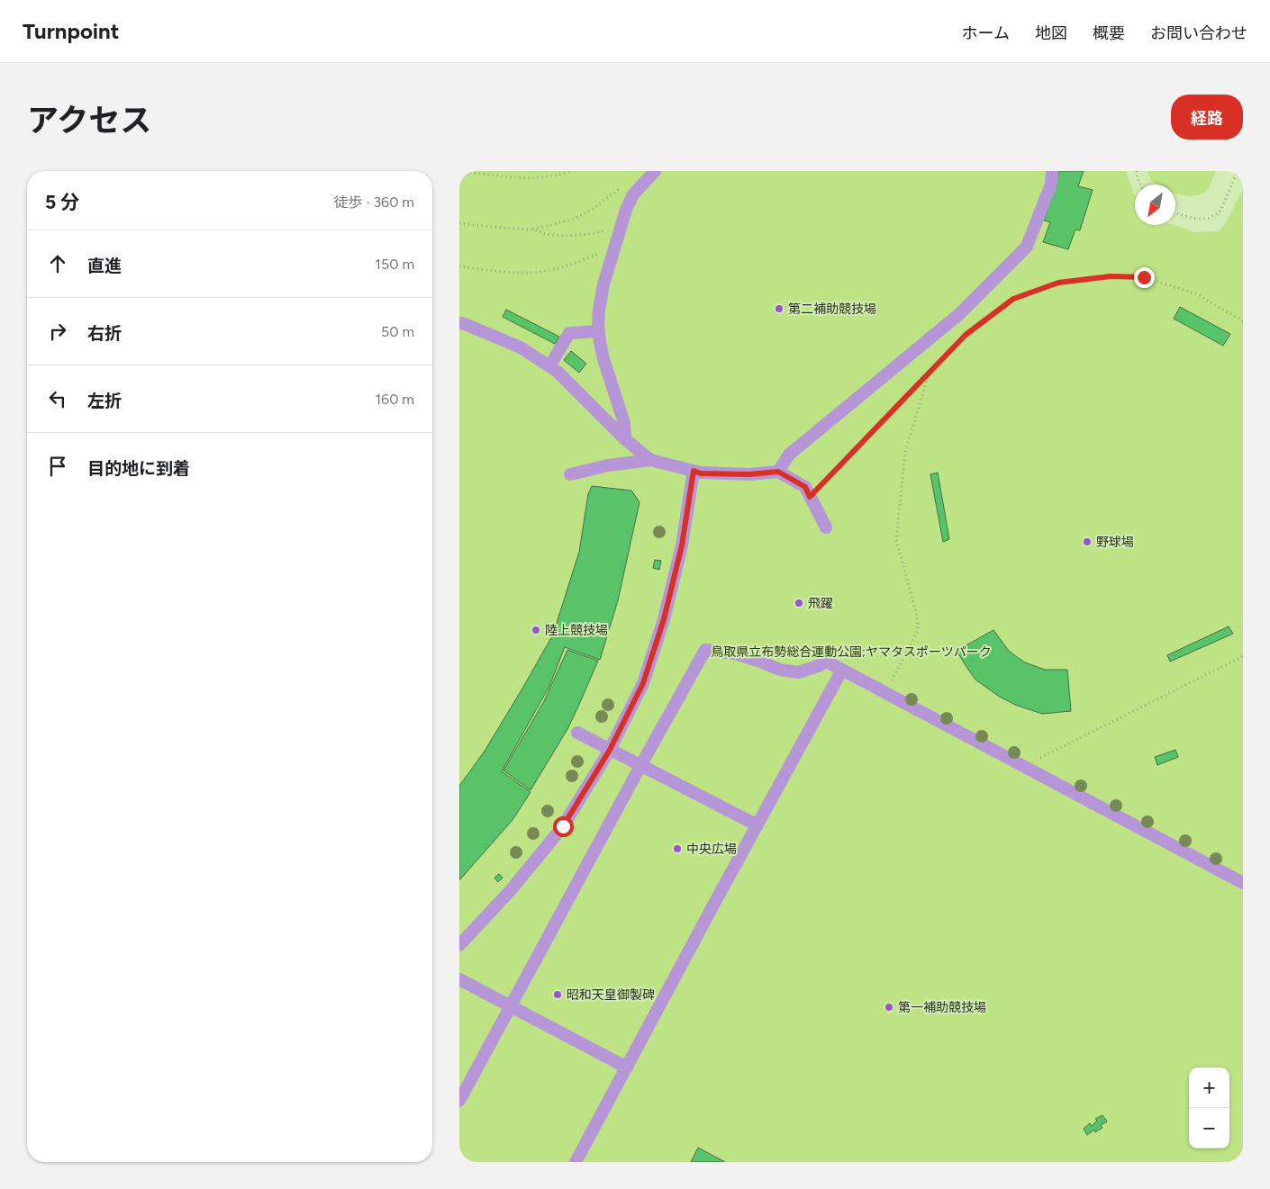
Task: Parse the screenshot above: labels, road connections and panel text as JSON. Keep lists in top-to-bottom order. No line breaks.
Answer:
{"parks":["鳥取県立布勢総合運動公園;ヤマタスポーツパーク"],"places":["第二補助競技場","野球場","飛躍","陸上競技場","中央広場","昭和天皇御製碑","第一補助競技場"],"north":"bottom left","page":{"header":"Turnpoint","nav":["ホーム","地図","概要","お問い合わせ"],"title":"アクセス","buttons":"経路","heading":["5 分","徒歩 · 360 m"],"list":[["直進","150 m"],["右折","50 m"],["左折","160 m"],"目的地に到着"],"map_buttons":["+","−"]}}
